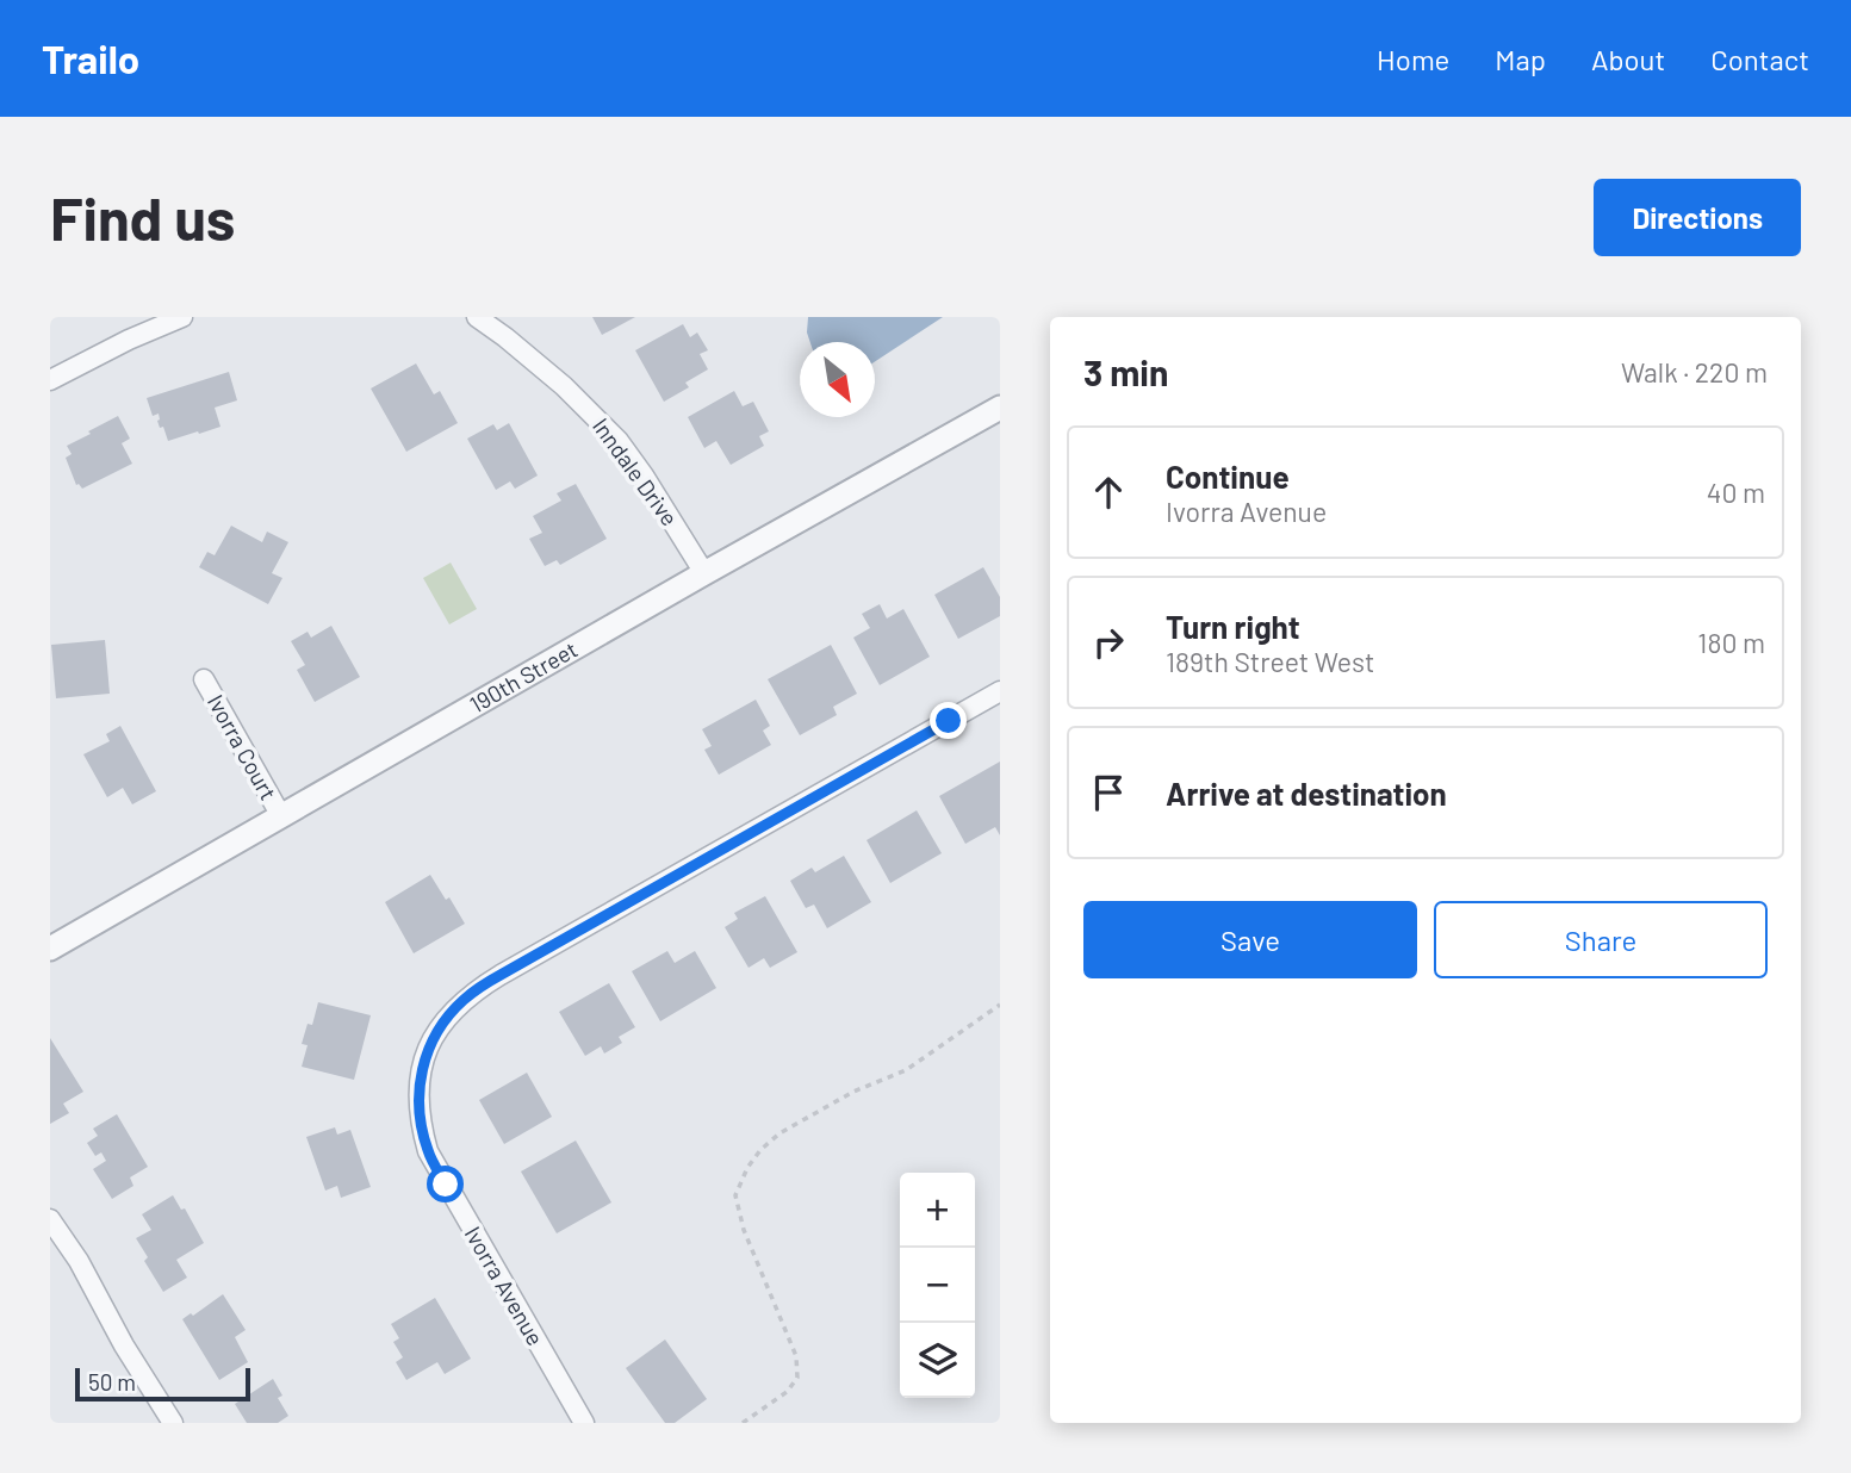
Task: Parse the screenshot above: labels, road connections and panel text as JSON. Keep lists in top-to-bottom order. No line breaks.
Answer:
{"streets":{"street":["Inndale Drive","190th Street","Ivorra Court","Ivorra Avenue"]},"crossings":[["Inndale Drive","190th Street"],["190th Street","Ivorra Court"]],"scale_bar":"50 m","north":"bottom right","page":{"header":"Trailo","nav":["Home","Map","About","Contact"],"buttons":["Directions",["Save","Share"]],"title":"Find us","heading":["3 min","Walk · 220 m"],"list":[["Continue","Ivorra Avenue","40 m"],["Turn right","189th Street West","180 m"],"Arrive at destination"],"map_buttons":["+","−"],"scale":"50 m"}}
